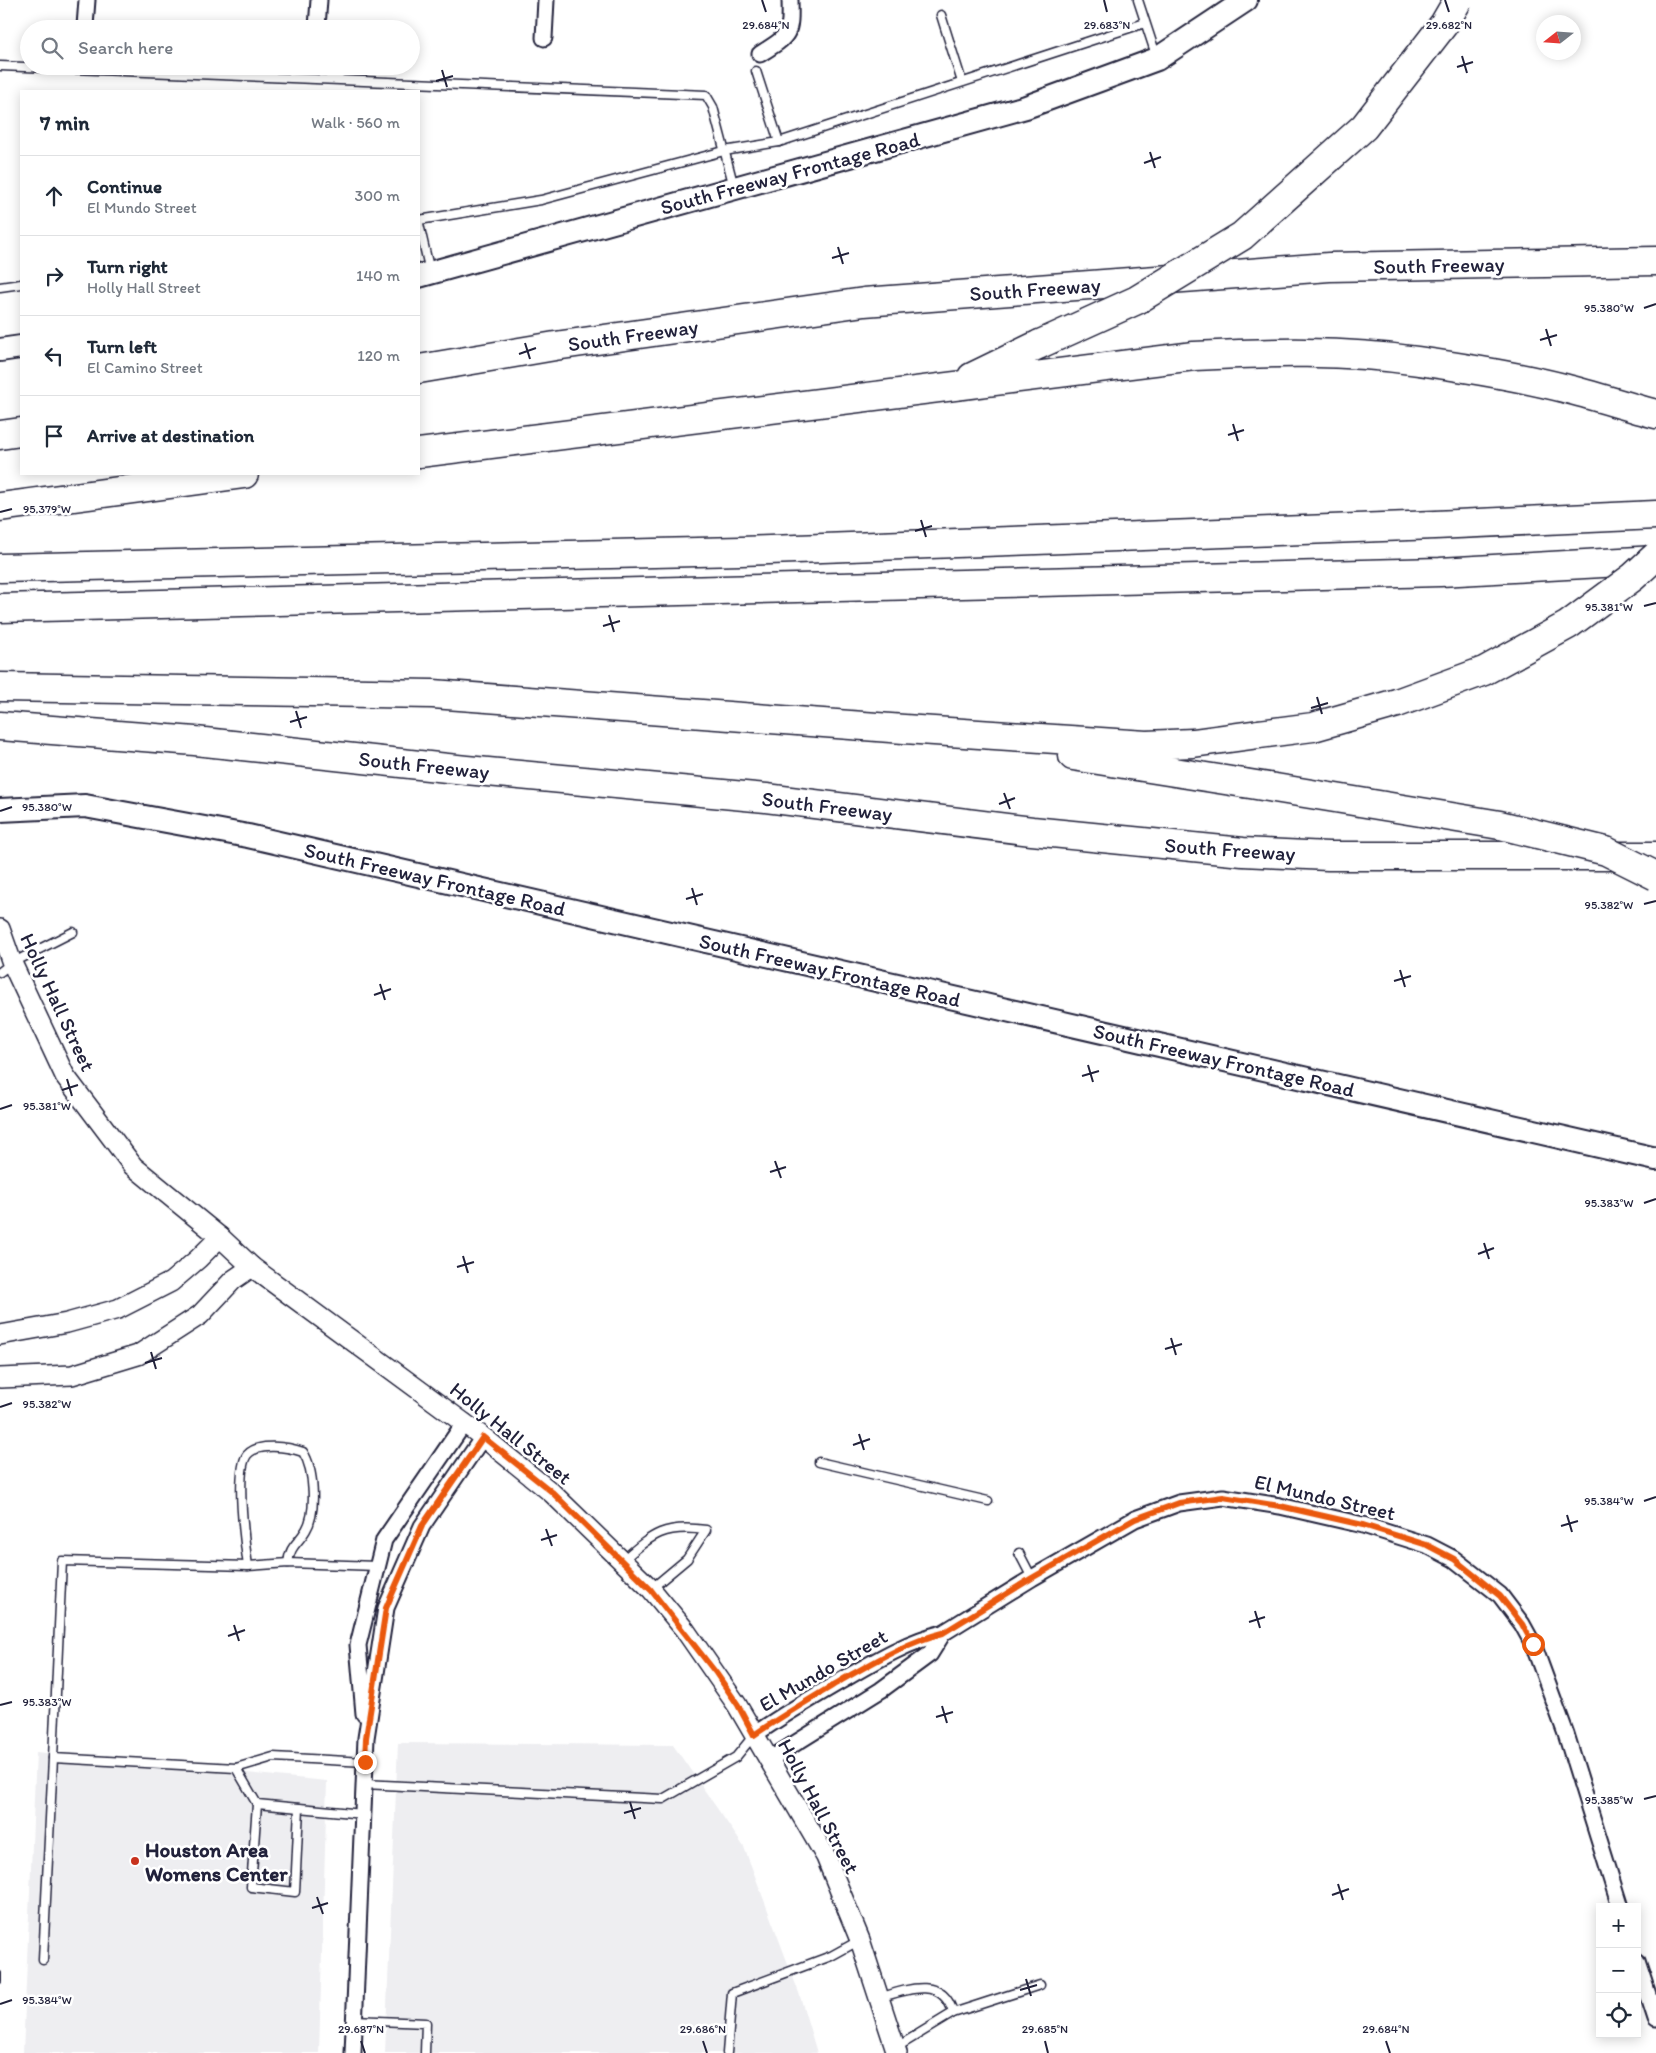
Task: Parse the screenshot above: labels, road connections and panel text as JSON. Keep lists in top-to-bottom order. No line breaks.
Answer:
{"streets":{"highway":["South Freeway"],"main road":["South Freeway Frontage Road"],"street":["Holly Hall Street","El Mundo Street"]},"crossings":[["Holly Hall Street","El Mundo Street"]],"places":["Houston Area Womens Center"],"north":"left","page":{"search":"Search here","heading":["7 min","Walk · 560 m"],"list":[["Continue","El Mundo Street","300 m"],["Turn right","Holly Hall Street","140 m"],["Turn left","El Camino Street","120 m"],"Arrive at destination"],"map_buttons":["+","−"]},"coordinates":["29.684°N","29.683°N","29.682°N","95.380°W","95.379°W","95.381°W","95.382°W","95.383°W","95.384°W","95.385°W","29.687°N","29.686°N","29.685°N"]}
